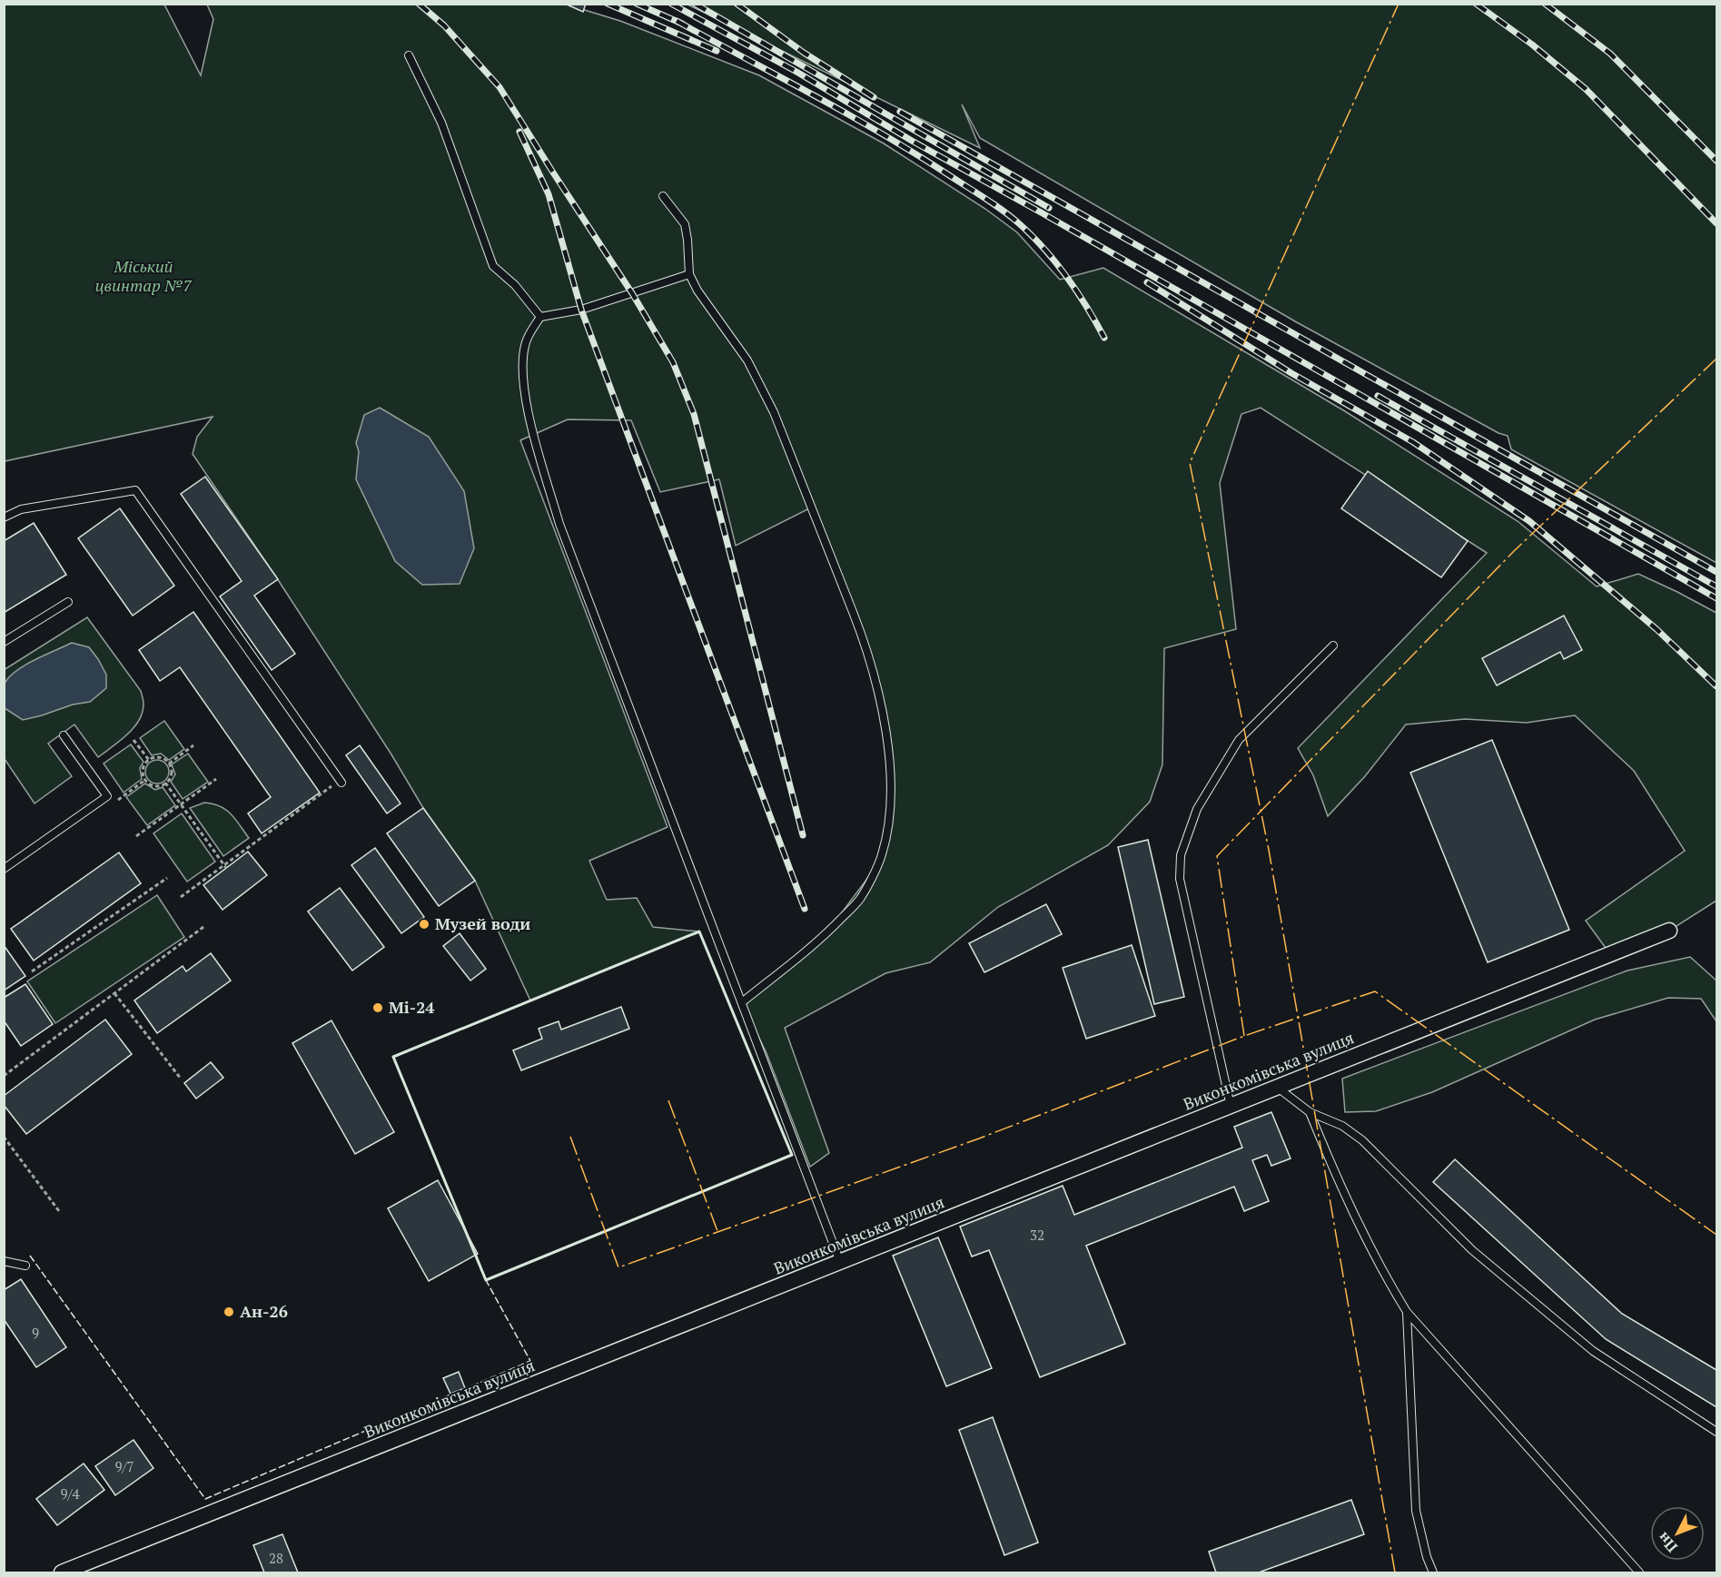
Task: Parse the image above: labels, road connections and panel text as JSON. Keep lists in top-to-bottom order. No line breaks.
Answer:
{"streets":{"street":["Виконкомівська вулиця"]},"parks":["Міський цвинтар №7"],"places":["Музей води","Мі-24","Ан-26"],"house_numbers":["32","9","9/7","9/4","28"],"north":"bottom left"}
